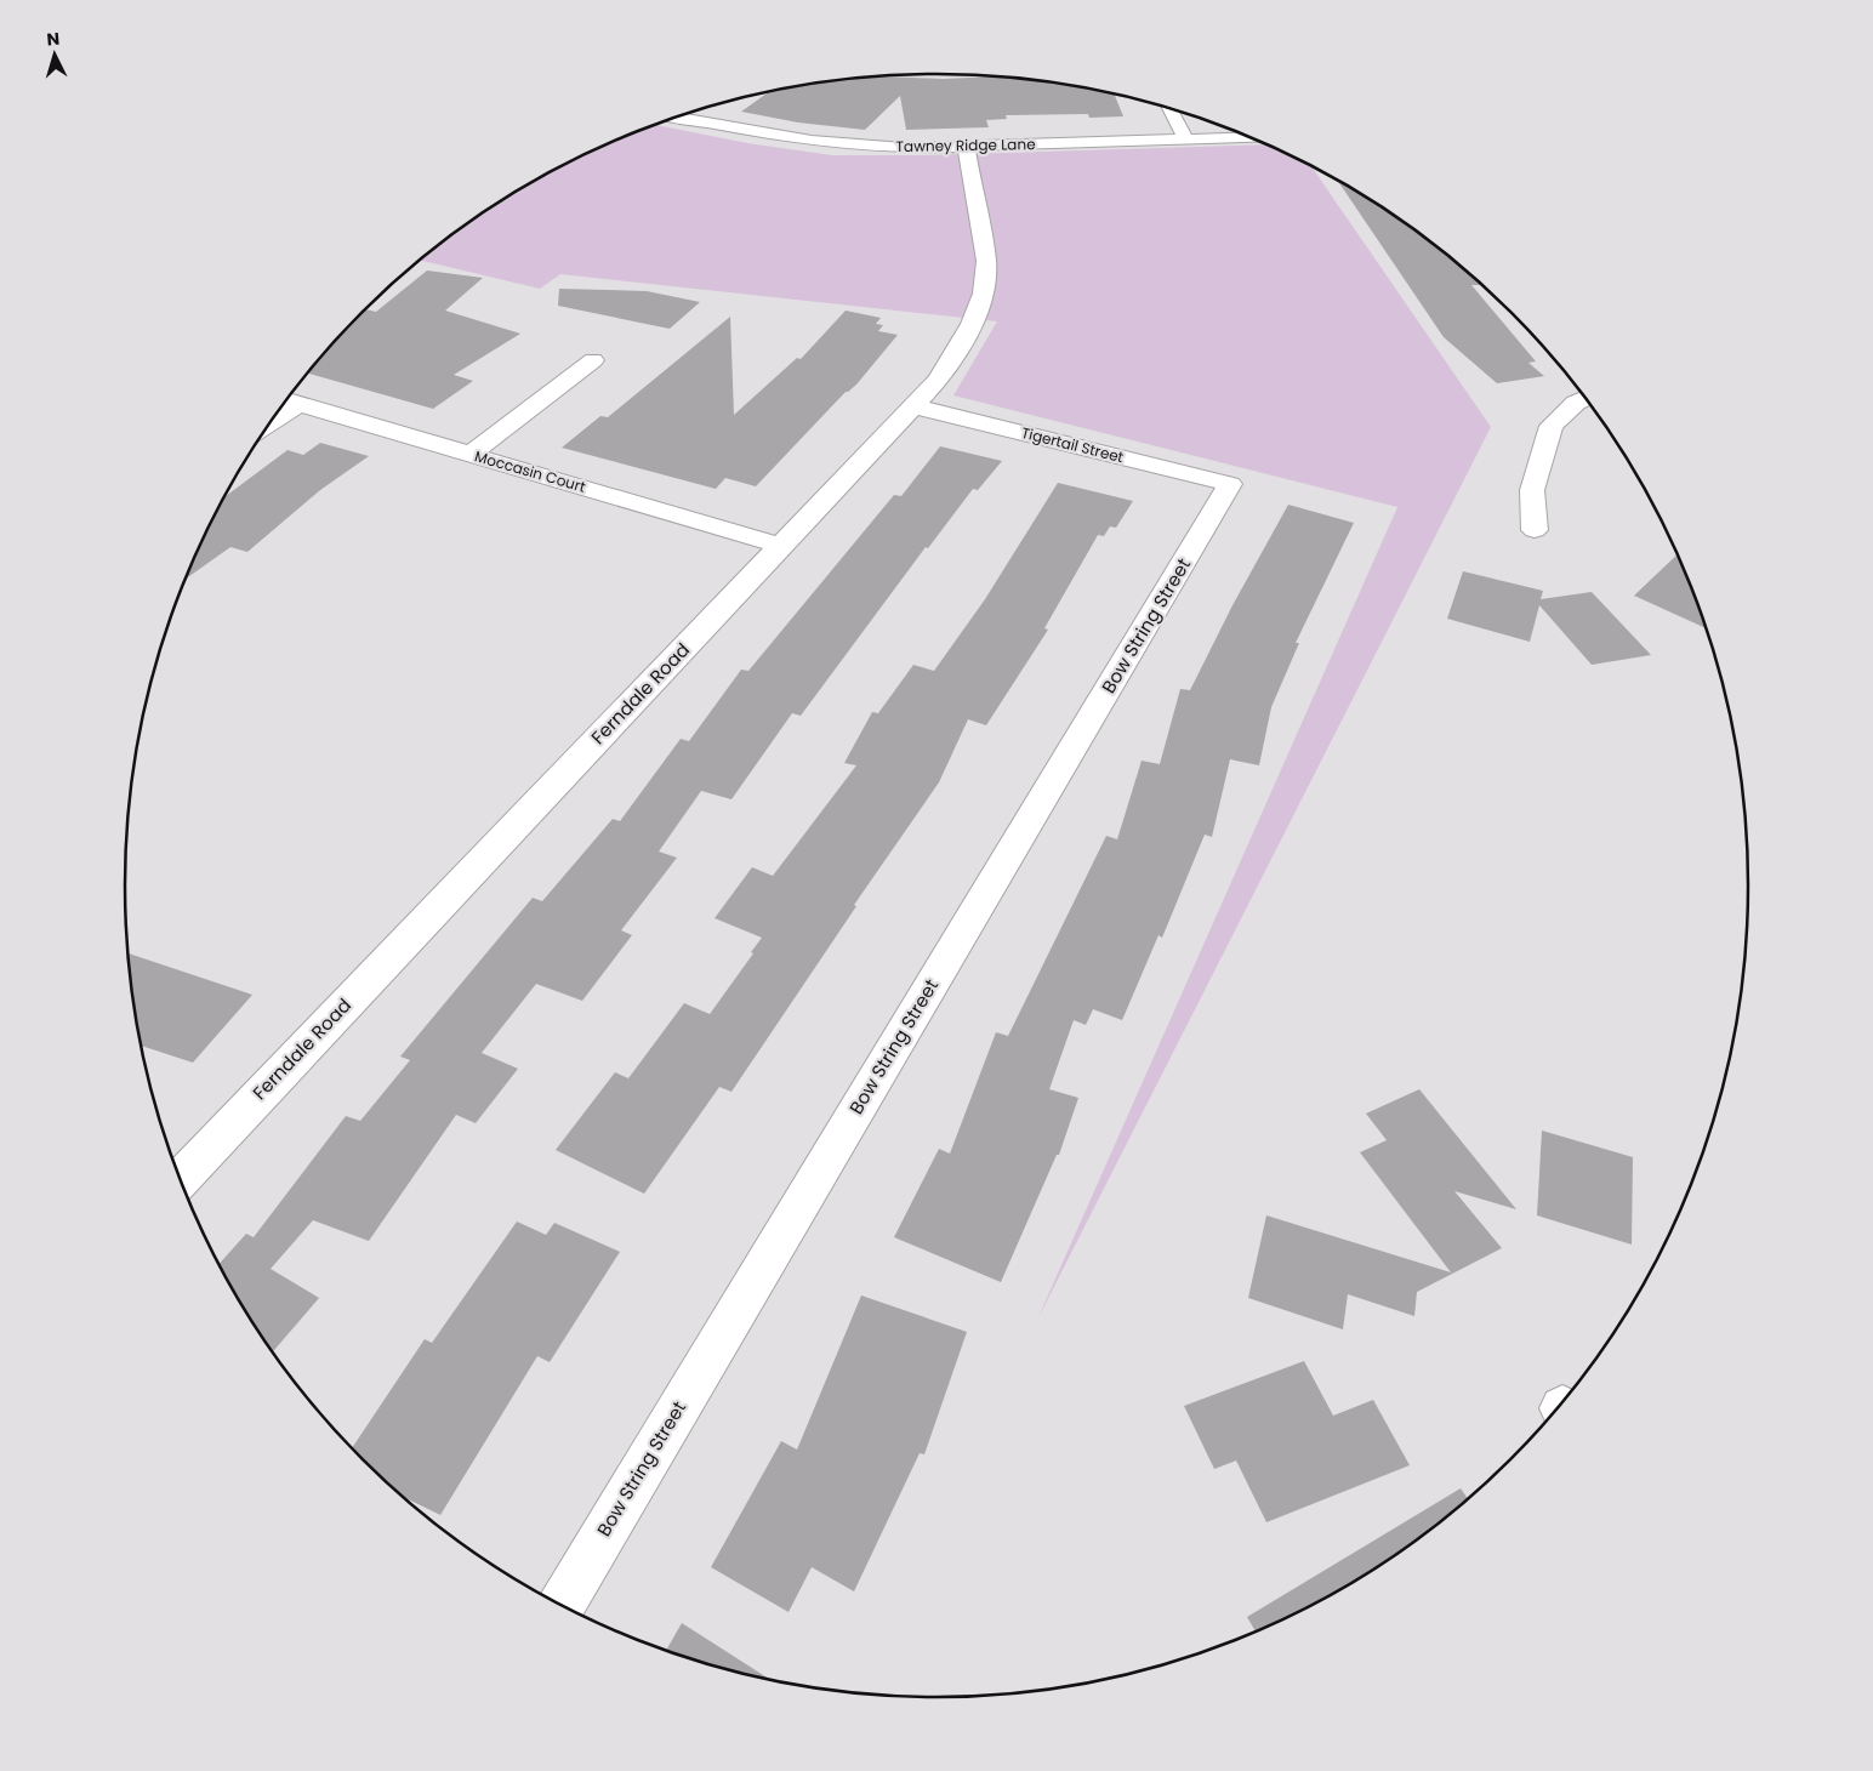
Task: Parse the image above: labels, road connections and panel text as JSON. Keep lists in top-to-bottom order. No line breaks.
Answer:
{"streets":{"street":["Tawney Ridge Lane","Tigertail Street","Moccasin Court","Bow String Street","Ferndale Road"]},"crossings":[["Tawney Ridge Lane","Ferndale Road"],["Tigertail Street","Bow String Street"],["Tigertail Street","Ferndale Road"],["Moccasin Court","Ferndale Road"]],"north":"top"}
